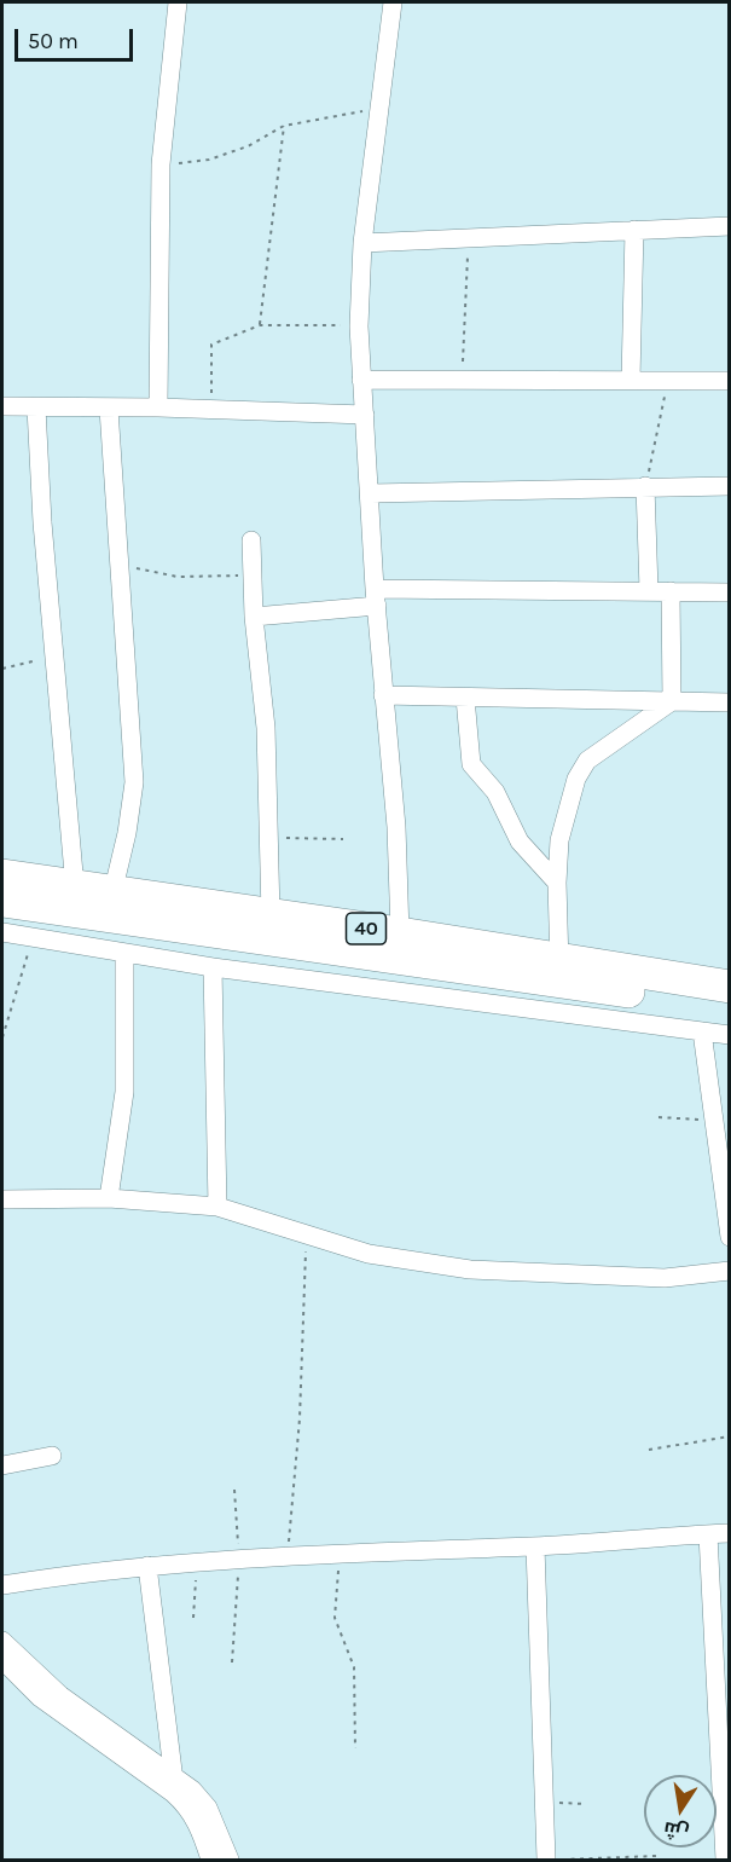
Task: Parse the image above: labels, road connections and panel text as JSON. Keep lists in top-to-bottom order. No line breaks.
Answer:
{"streets":{"highway":["40"]},"scale_bar":"50 m","north":"bottom"}
